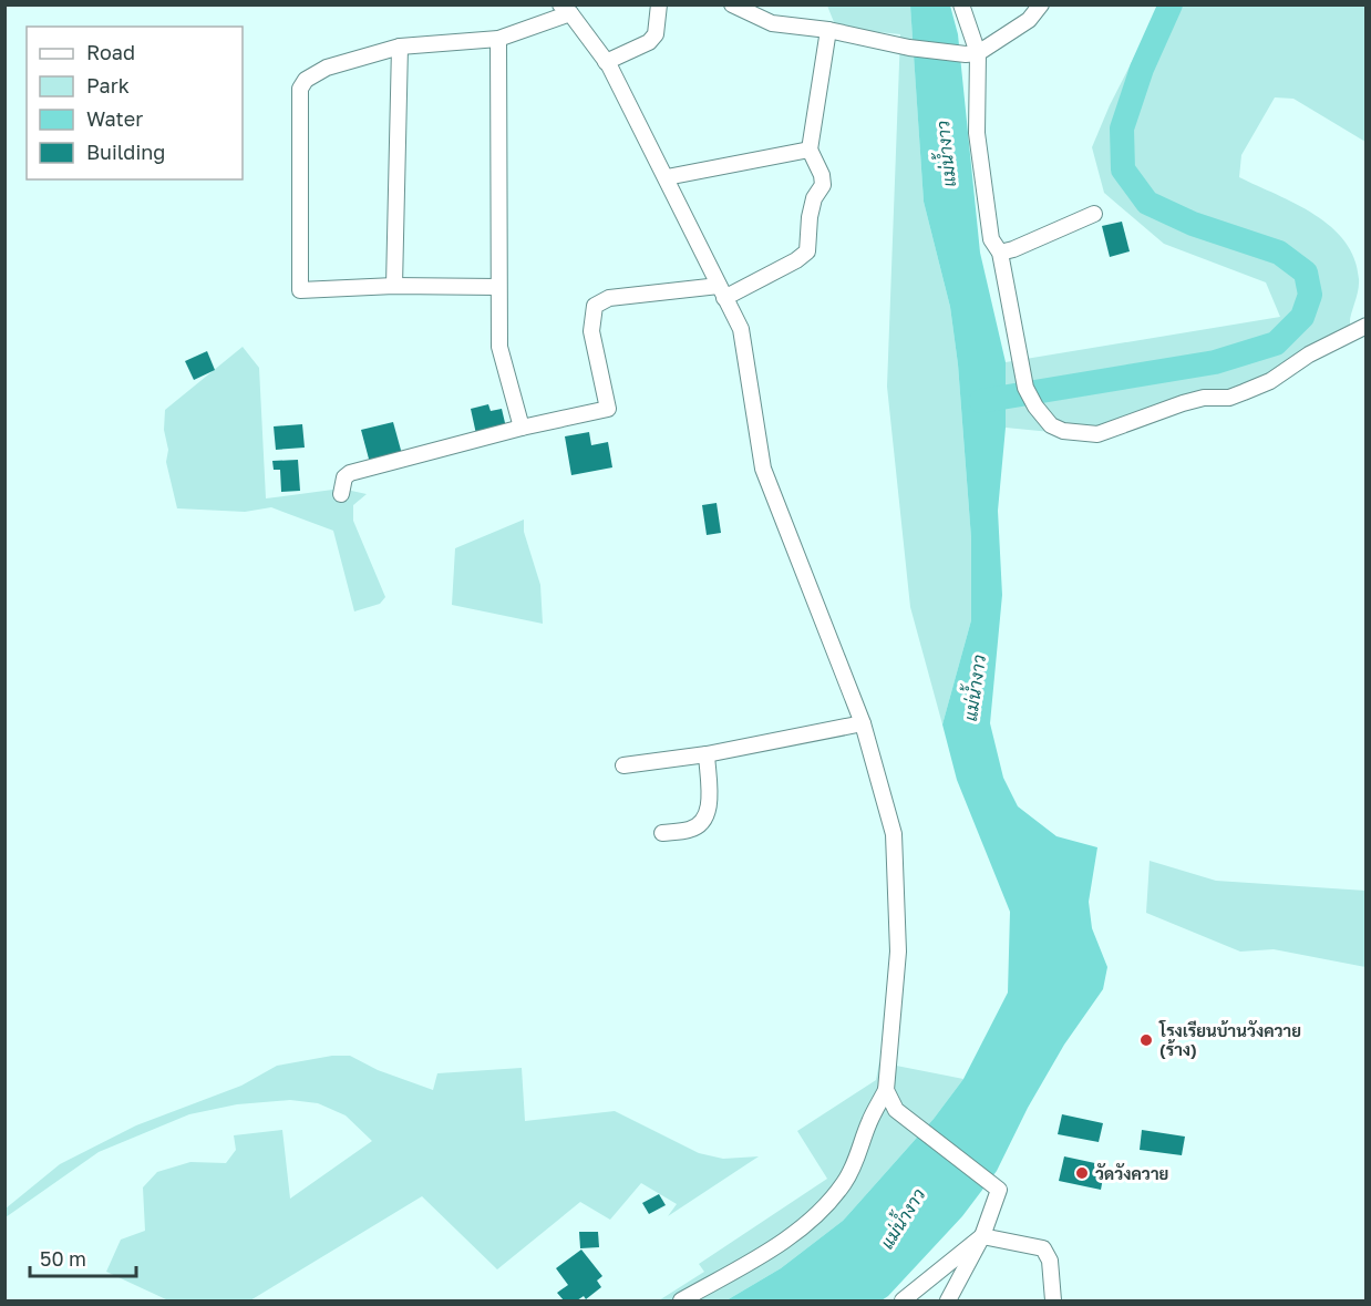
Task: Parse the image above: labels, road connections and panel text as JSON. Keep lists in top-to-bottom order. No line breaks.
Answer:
{"water":["แม่น้ำงาว"],"places":["โรงเรียนบ้านวังควาย (ร้าง)","วัดวังควาย"],"legend":["Road","Park","Water","Building"],"scale_bar":"50 m"}
